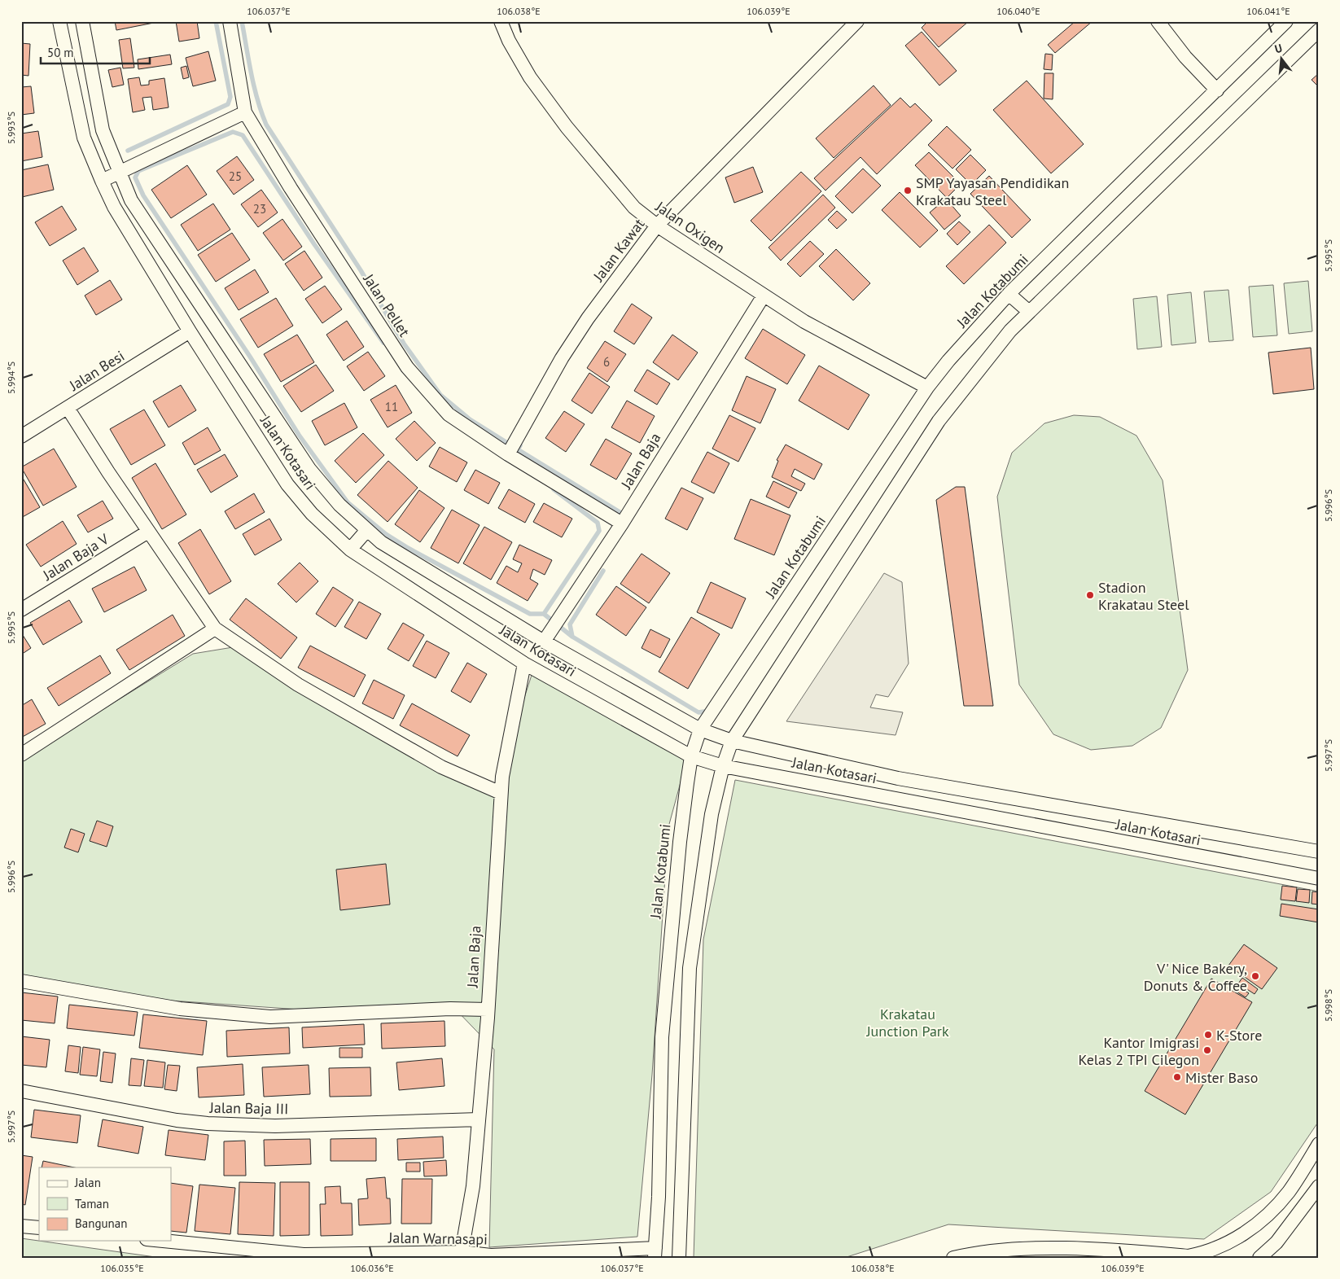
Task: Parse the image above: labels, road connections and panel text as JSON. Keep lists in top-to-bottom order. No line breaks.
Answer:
{"streets":{"street":["Jalan Oxigen","Jalan Kawat","Jalan Kotabumi","Jalan Pellet","Jalan Besi","Jalan Kotasari","Jalan Baja","Jalan Baja V","Jalan Baja III","Jalan Warnasapi"]},"crossings":[["Jalan Oxigen","Jalan Kawat"],["Jalan Oxigen","Jalan Kotabumi"],["Jalan Oxigen","Jalan Baja"],["Jalan Kawat","Jalan Pellet"],["Jalan Kotabumi","Jalan Kotasari"],["Jalan Kotabumi","Jalan Warnasapi"],["Jalan Pellet","Jalan Baja"],["Jalan Besi","Jalan Kotasari"],["Jalan Kotasari","Jalan Baja"],["Jalan Baja","Jalan Baja III"],["Jalan Baja","Jalan Warnasapi"]],"parks":["Krakatau Junction Park"],"places":["SMP Yayasan Pendidikan Krakatau Steel","Stadion Krakatau Steel","V' Nice Bakery, Donuts & Coffee","K-Store","Kantor Imigrasi Kelas 2 TPI Cilegon","Mister Baso"],"house_numbers":["25","23","6","11"],"legend":["Jalan","Taman","Bangunan"],"scale_bar":"50 m","north":"top","coordinates":["106.037°E","106.038°E","106.039°E","106.040°E","106.041°E","5.993°S","5.995°S","5.994°S","5.996°S","5.997°S","5.998°S","106.035°E","106.036°E"]}
